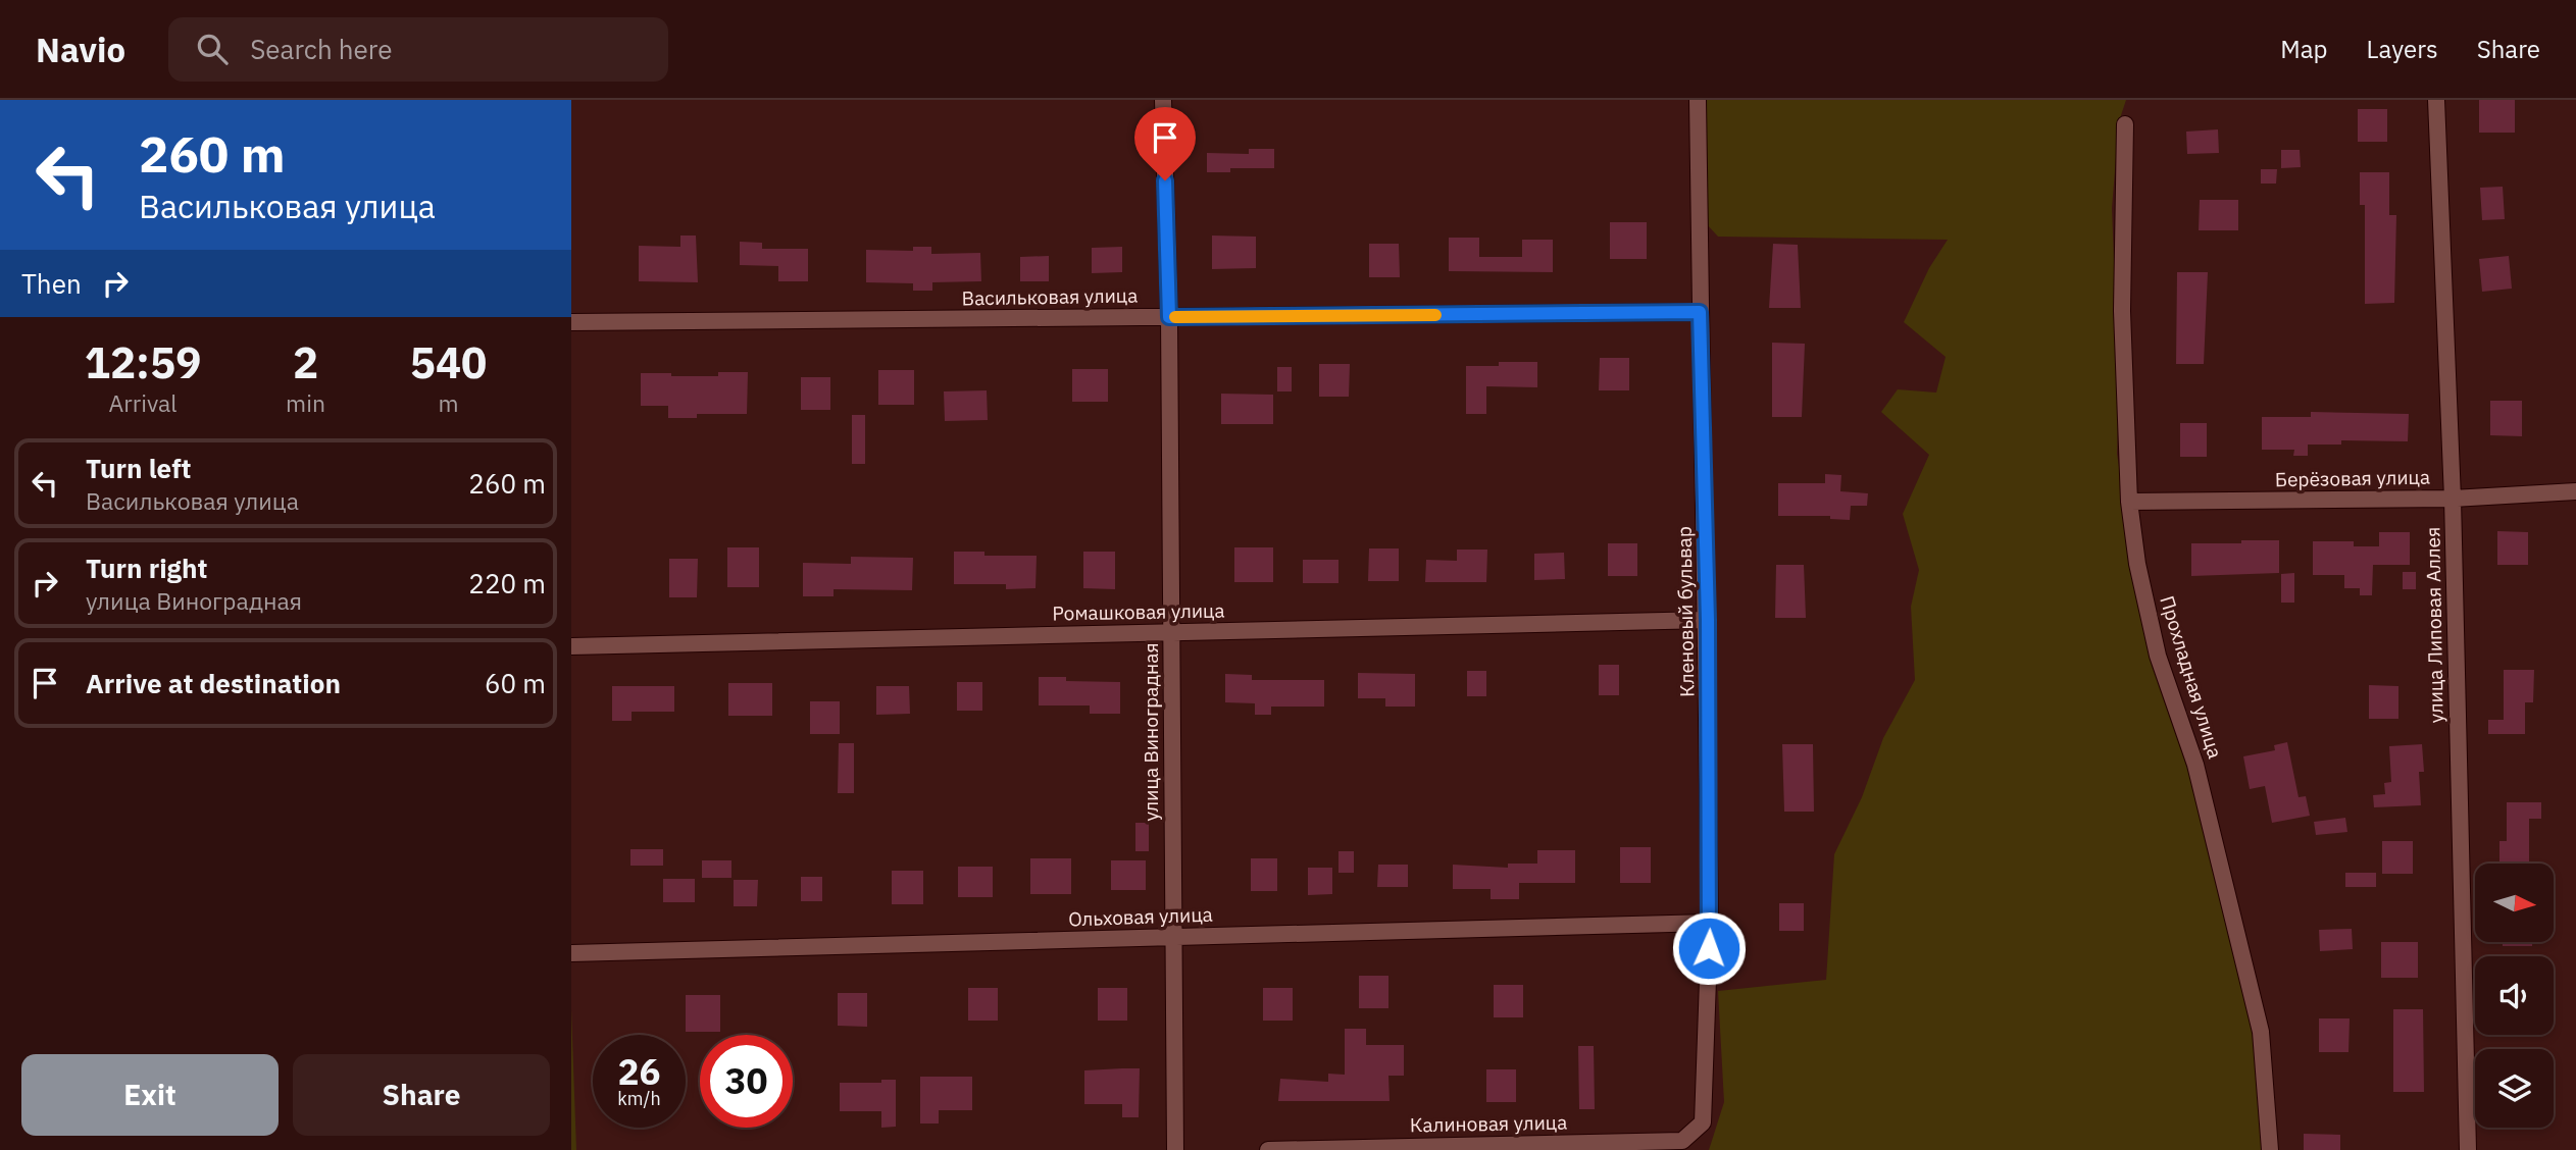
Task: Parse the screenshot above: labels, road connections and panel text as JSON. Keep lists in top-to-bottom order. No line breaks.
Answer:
{"streets":{"street":["Васильковая улица","Берёзовая улица","Ромашковая улица","Кленовый бульвар","улица Липовая Аллея","Прохладная улица","улица Виноградная","Ольховая улица","Калиновая улица"]},"crossings":[["Васильковая улица","Кленовый бульвар"],["Васильковая улица","улица Виноградная"],["Берёзовая улица","улица Липовая Аллея"],["Берёзовая улица","Прохладная улица"],["Ромашковая улица","Кленовый бульвар"],["Ромашковая улица","улица Виноградная"],["Кленовый бульвар","Ольховая улица"],["Кленовый бульвар","Калиновая улица"],["улица Виноградная","Ольховая улица"]],"north":"right","page":{"header":"Navio","search":"Search here","nav":["Map","Layers","Share"],"turn":["260 m","Васильковая улица"],"then":"Then","eta":["12:59","Arrival","2","min","540","m"],"list":[{"name":"Turn left","note":"Васильковая улица","value":"260 m"},{"name":"Turn right","note":"улица Виноградная","value":"220 m"},{"name":"Arrive at destination","value":"60 m"}],"speed":"26 km/h","limit":"30","buttons":["Exit","Share"]}}
